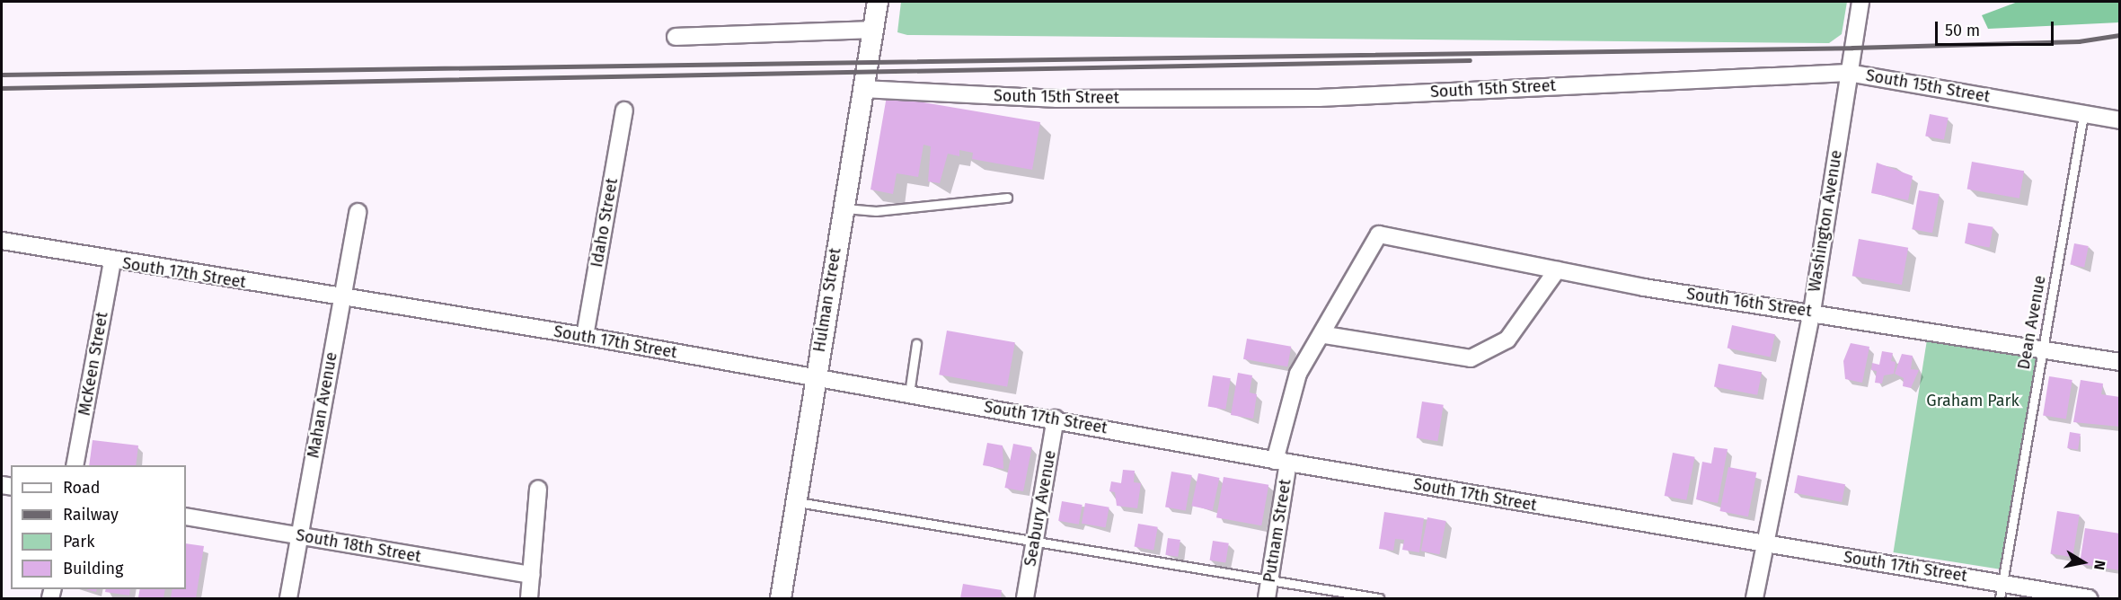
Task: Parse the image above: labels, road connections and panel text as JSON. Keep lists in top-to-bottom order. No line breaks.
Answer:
{"streets":{"street":["South 15th Street","Washington Avenue","Idaho Street","South 17th Street","Hulman Street","South 16th Street","McKeen Street","Mahan Avenue","Seabury Avenue","Putnam Street","South 18th Street"],"lane":["Dean Avenue"]},"crossings":[["South 15th Street","Washington Avenue"],["South 15th Street","Hulman Street"],["South 15th Street","Dean Avenue"],["Washington Avenue","South 17th Street"],["Washington Avenue","South 16th Street"],["Idaho Street","South 17th Street"],["South 17th Street","Hulman Street"],["South 17th Street","Dean Avenue"],["South 17th Street","McKeen Street"],["South 17th Street","Mahan Avenue"],["South 17th Street","Seabury Avenue"],["South 17th Street","Putnam Street"],["South 16th Street","Dean Avenue"],["South 16th Street","Putnam Street"],["Mahan Avenue","South 18th Street"]],"parks":["Graham Park"],"legend":["Road","Railway","Park","Building"],"scale_bar":"50 m","north":"right"}
